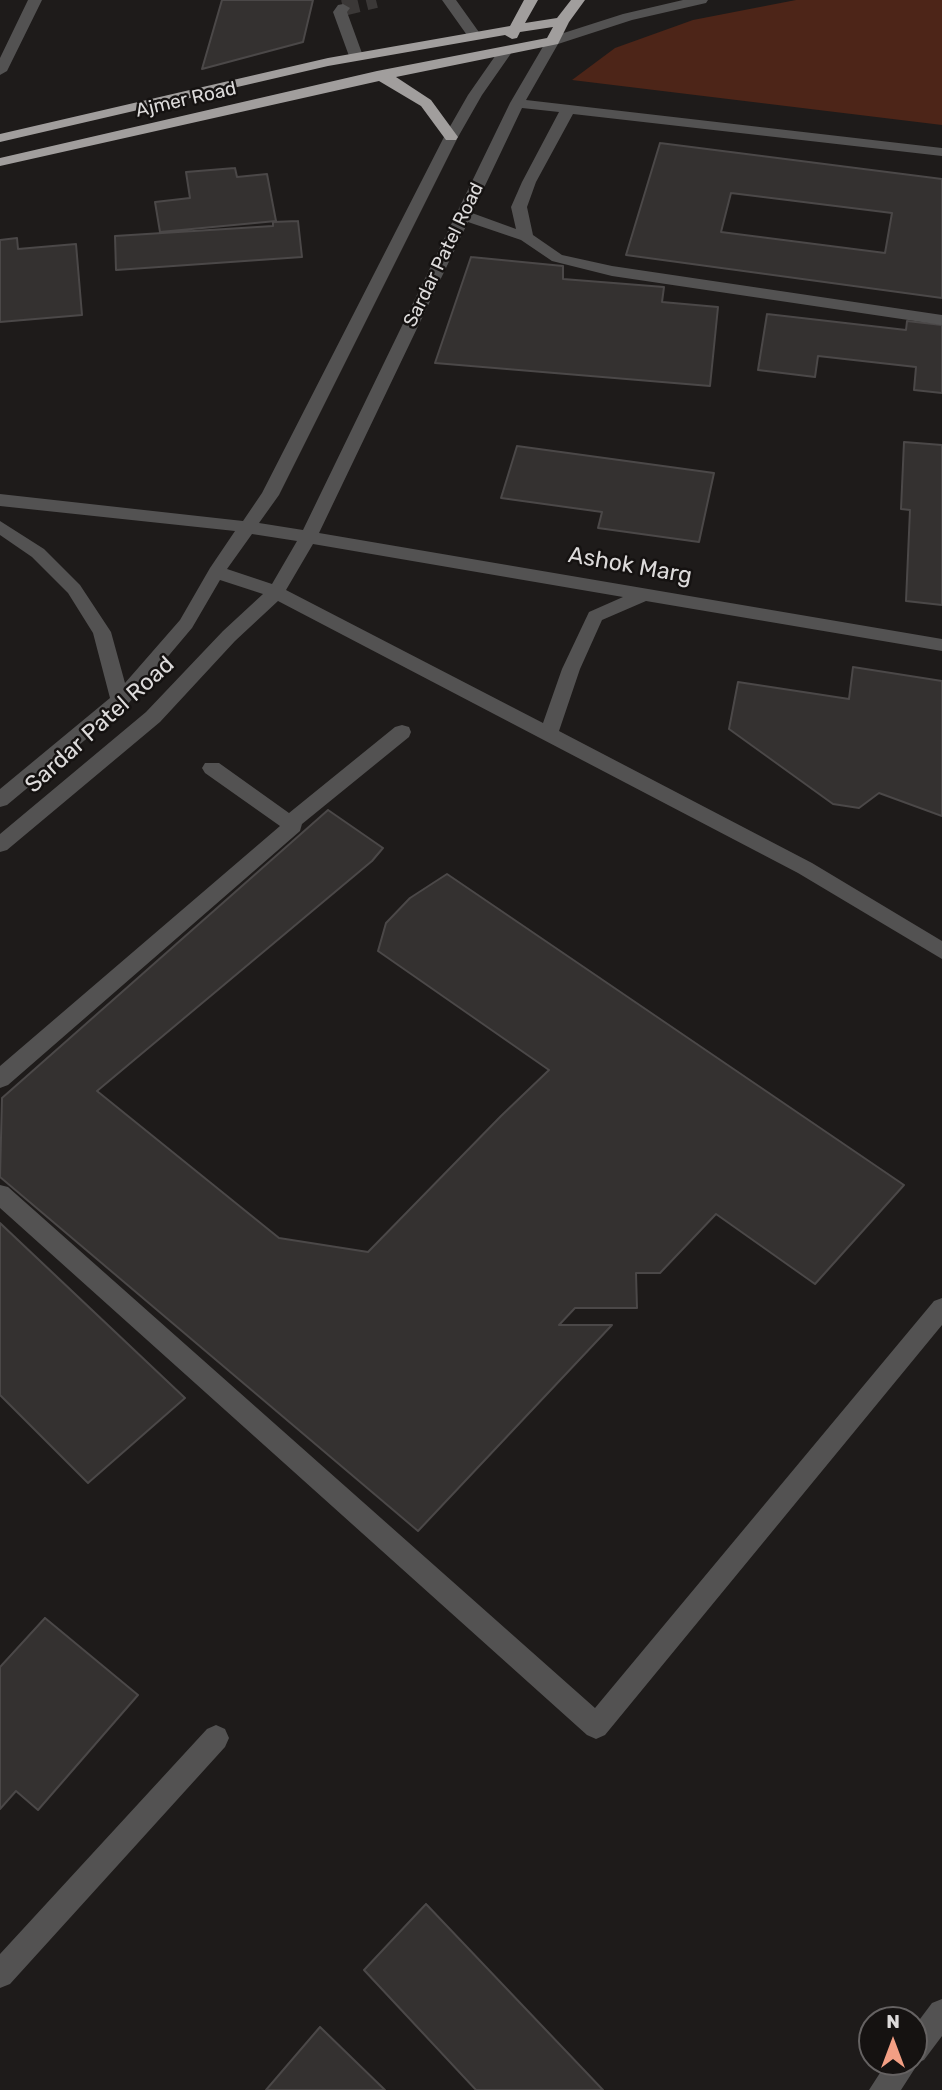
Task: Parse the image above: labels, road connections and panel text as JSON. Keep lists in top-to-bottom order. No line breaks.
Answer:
{"streets":{"highway":["Ajmer Road","Sardar Patel Road"],"street":["Ashok Marg"]},"crossings":[["Ajmer Road","Sardar Patel Road"],["Sardar Patel Road","Ashok Marg"]],"north":"top"}
